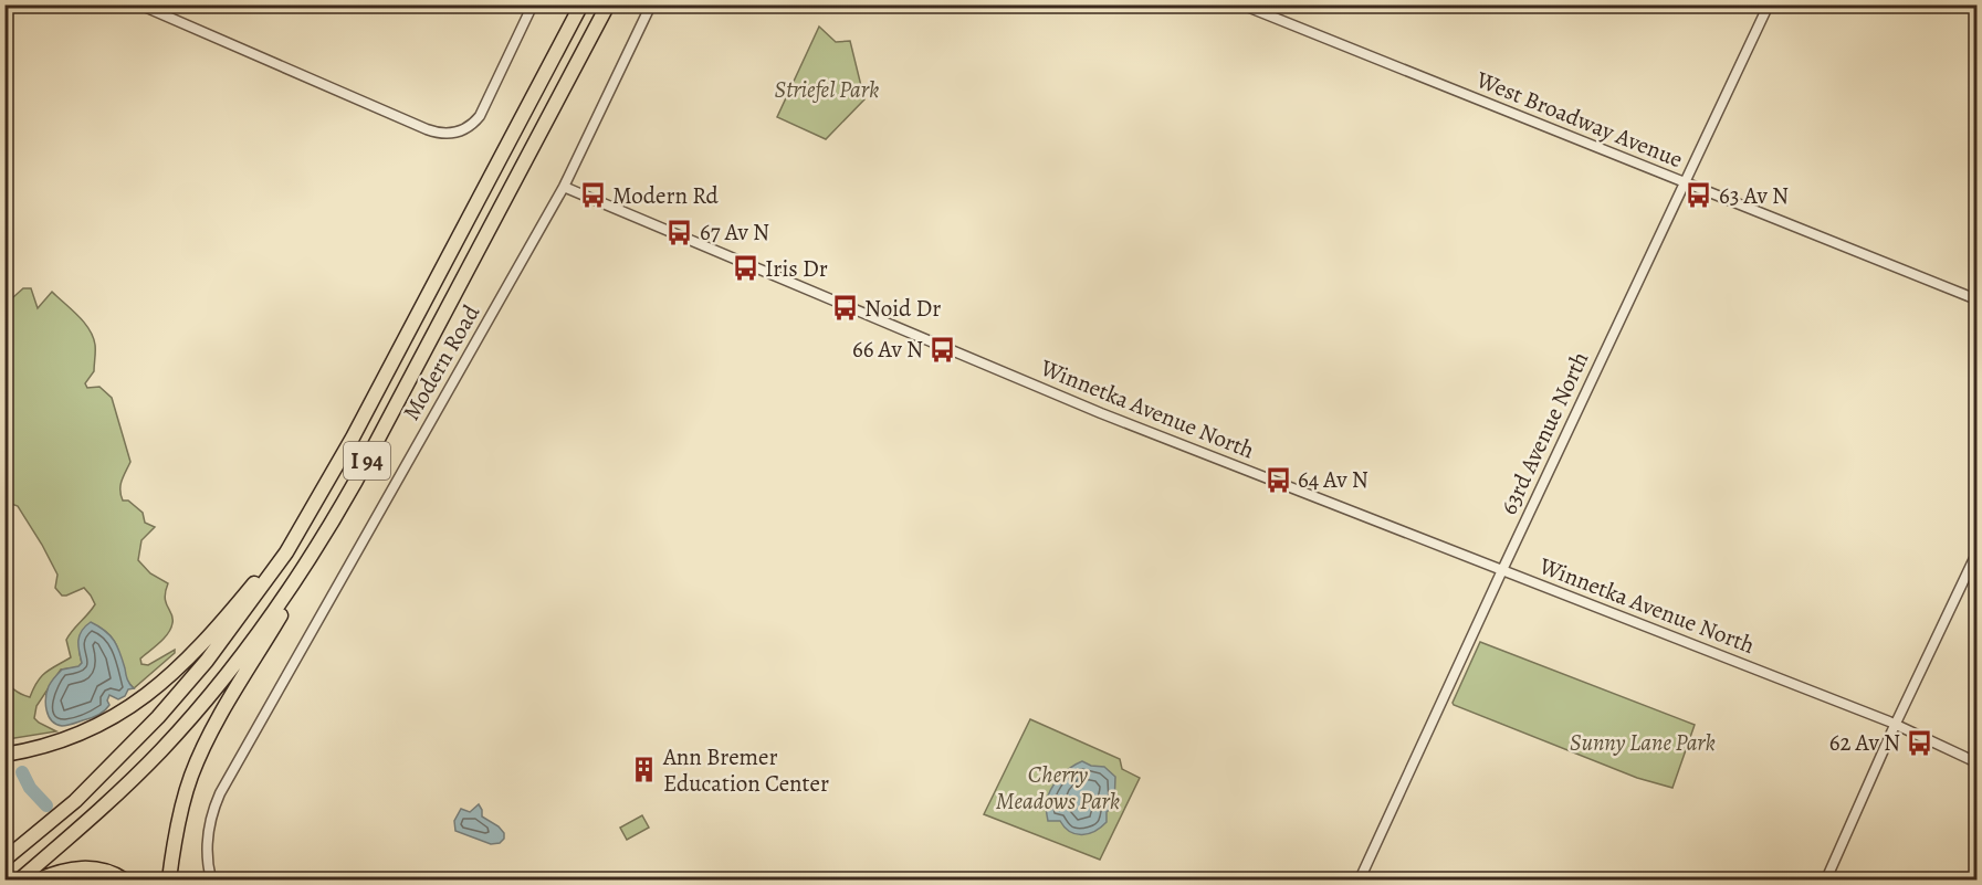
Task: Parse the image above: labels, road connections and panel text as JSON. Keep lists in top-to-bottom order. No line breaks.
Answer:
{"streets":{"highway":["I 94"],"street":["West Broadway Avenue","Modern Road","Winnetka Avenue North","63rd Avenue North"]},"crossings":[["West Broadway Avenue","63rd Avenue North"],["Modern Road","Winnetka Avenue North"],["Winnetka Avenue North","63rd Avenue North"]],"parks":["Striefel Park","Sunny Lane Park","Cherry Meadows Park"],"places":{"bus stop":["Modern Rd","63 Av N","67 Av N","Iris Dr","Noid Dr","66 Av N","64 Av N","62 Av N"],"building":["Ann Bremer Education Center"]}}
